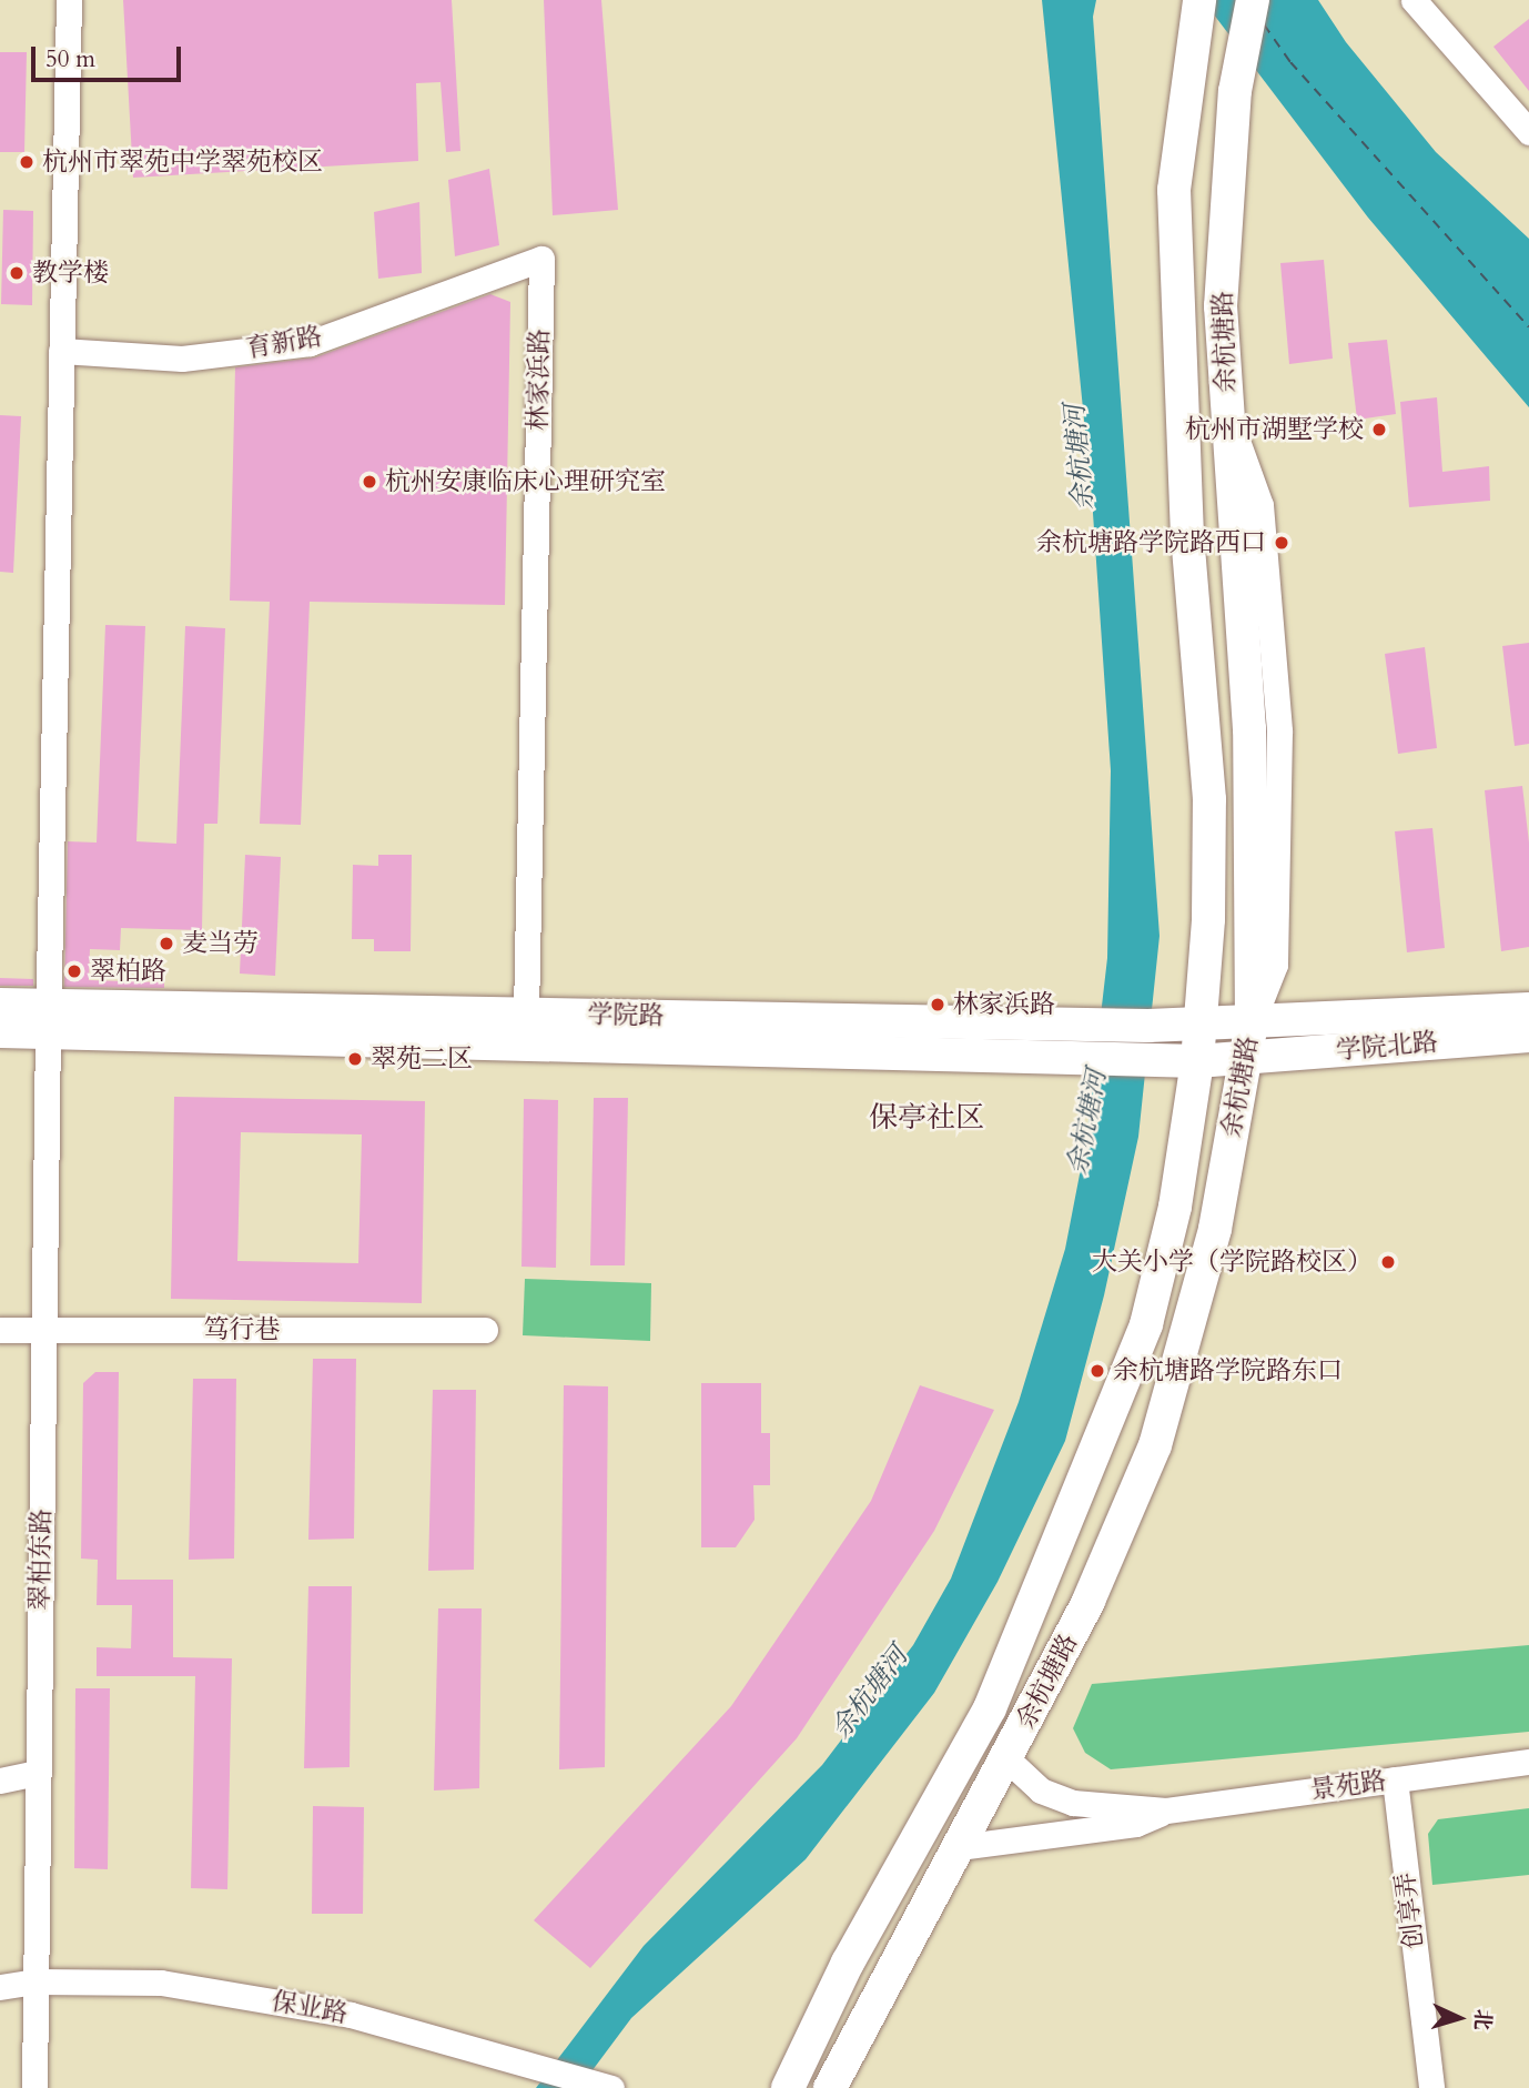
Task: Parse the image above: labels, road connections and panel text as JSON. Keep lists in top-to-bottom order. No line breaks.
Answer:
{"streets":{"main road":["余杭塘路","学院路","学院北路"],"street":["育新路","林家浜路","笃行巷","翠柏东路","景苑路","创享弄","保业路"]},"crossings":[["余杭塘路","学院路"],["余杭塘路","学院北路"],["余杭塘路","景苑路"],["育新路","林家浜路"],["林家浜路","学院路"],["学院路","学院北路"],["学院路","翠柏东路"],["笃行巷","翠柏东路"],["翠柏东路","保业路"],["景苑路","创享弄"]],"districts":["保亭社区"],"water":["余杭塘河"],"places":["杭州市翠苑中学翠苑校区","教学楼","杭州市湖墅学校","杭州安康临床心理研究室","余杭塘路学院路西口","麦当劳","翠柏路","林家浜路","翠苑二区","大关小学（学院路校区）","余杭塘路学院路东口"],"scale_bar":"50 m","north":"right"}
